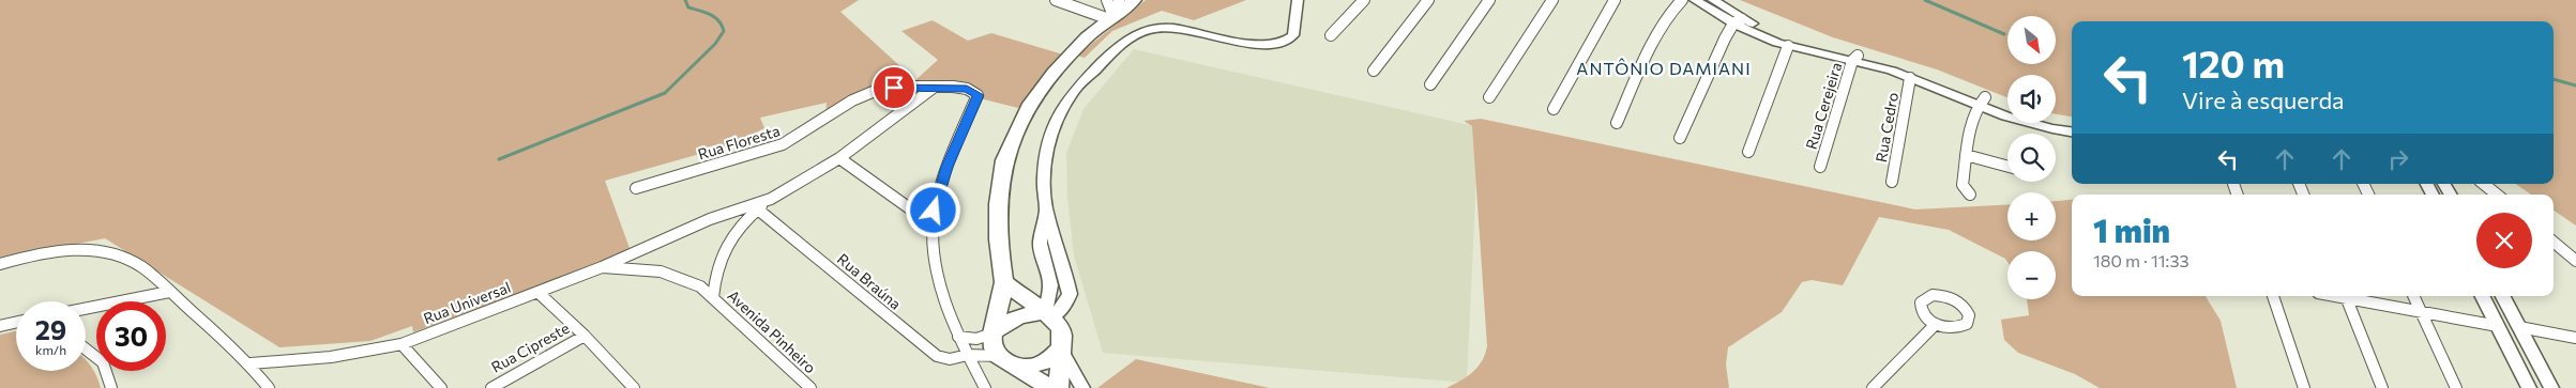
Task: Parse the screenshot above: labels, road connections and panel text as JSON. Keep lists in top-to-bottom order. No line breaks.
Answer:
{"streets":{"street":["Rua Cerejeira","Rua Cedro","Rua Floresta","Rua Braúna","Rua Universal","Avenida Pinheiro","Rua Cipreste"]},"crossings":[["Rua Floresta","Rua Universal"],["Rua Braúna","Avenida Pinheiro"],["Rua Universal","Avenida Pinheiro"]],"districts":["ANTÔNIO DAMIANI"],"north":"bottom right","page":{"map_buttons":["+","−"],"turn":["120 m","Vire à esquerda"],"heading":["1 min","180 m · 11:33"],"speed":"29 km/h","limit":"30"}}
